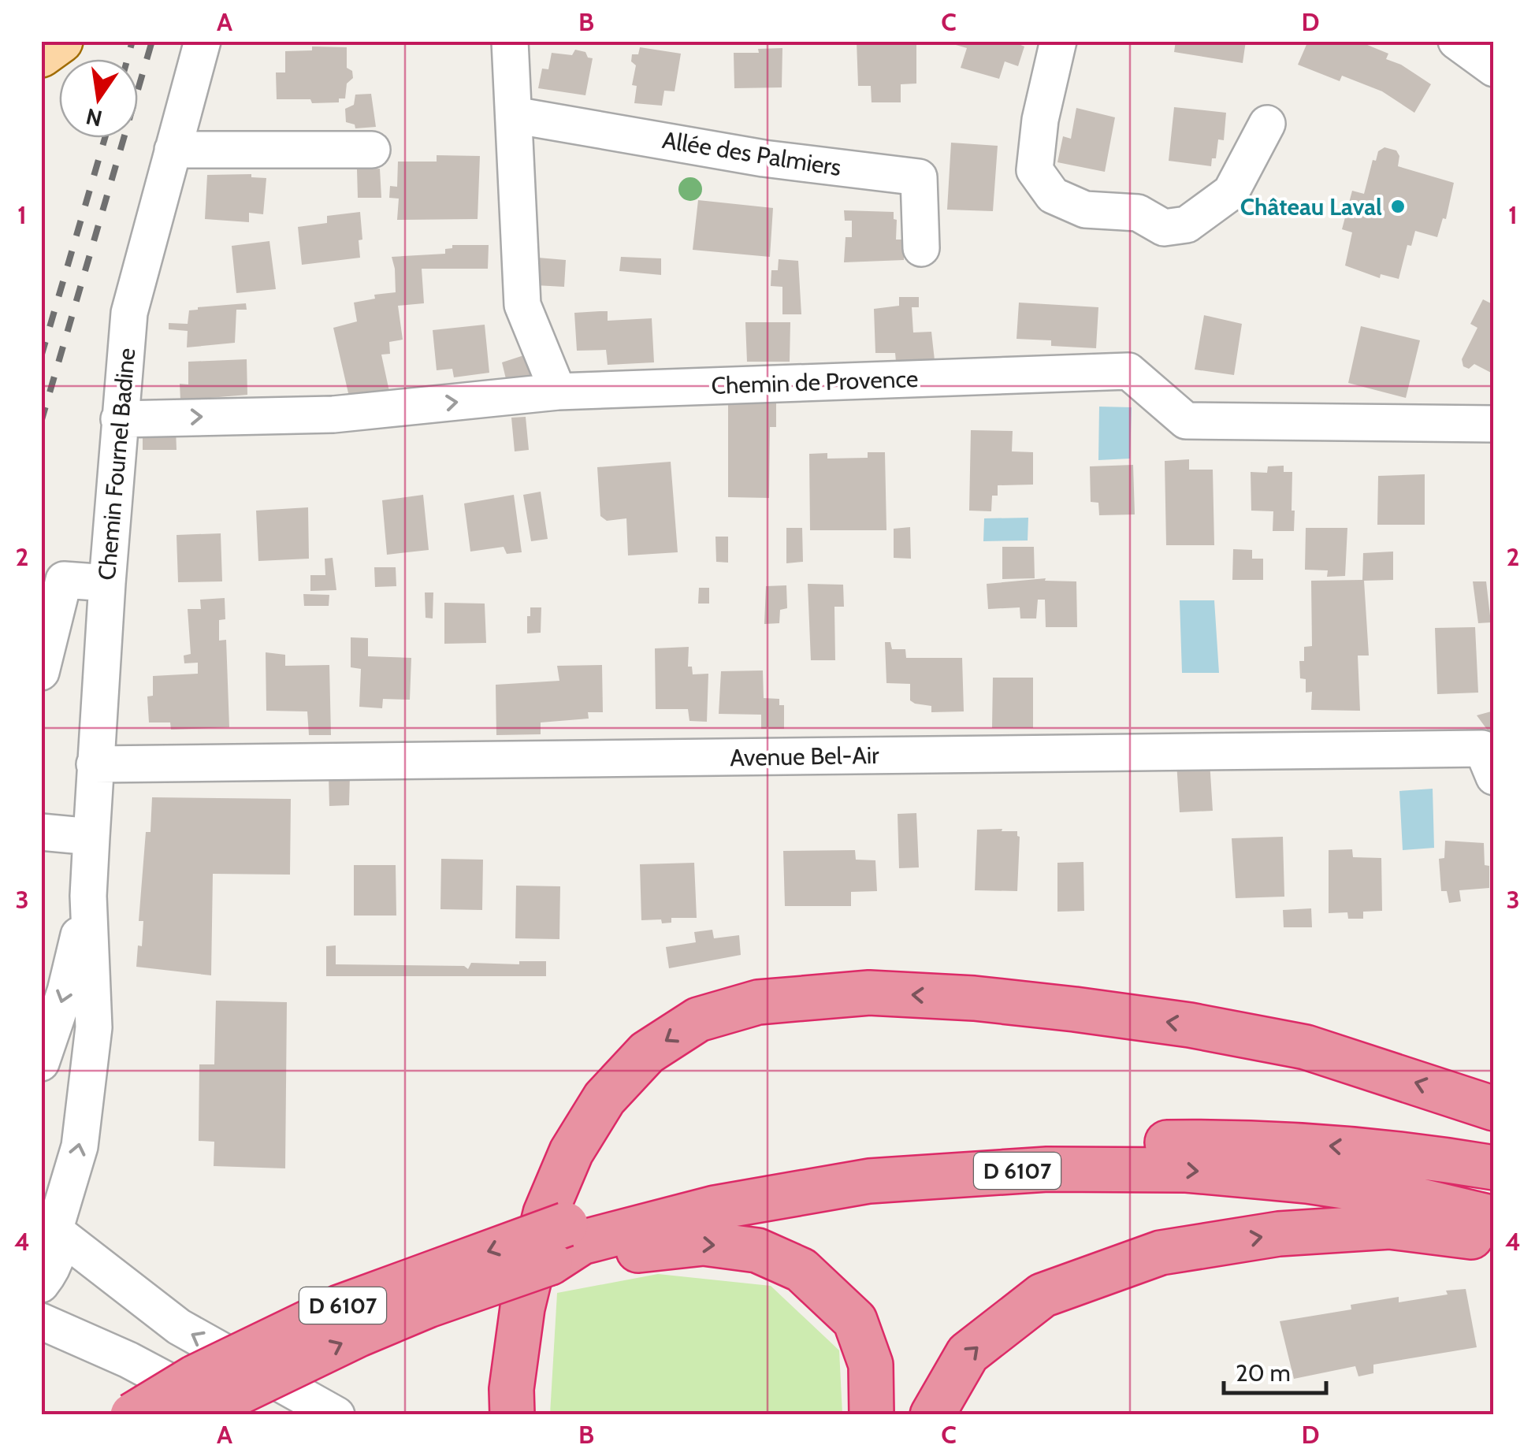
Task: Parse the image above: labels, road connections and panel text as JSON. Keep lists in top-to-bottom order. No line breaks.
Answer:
{"streets":{"highway":["D 6107"],"street":["Allée des Palmiers","Chemin de Provence","Chemin Fournel Badine","Avenue Bel-Air"]},"crossings":[["Chemin de Provence","Chemin Fournel Badine"],["Chemin Fournel Badine","Avenue Bel-Air"]],"places":["Château Laval"],"scale_bar":"20 m","north":"bottom","grid":{"columns":["A","B","C","D"],"rows":["1","2","3","4"]}}
